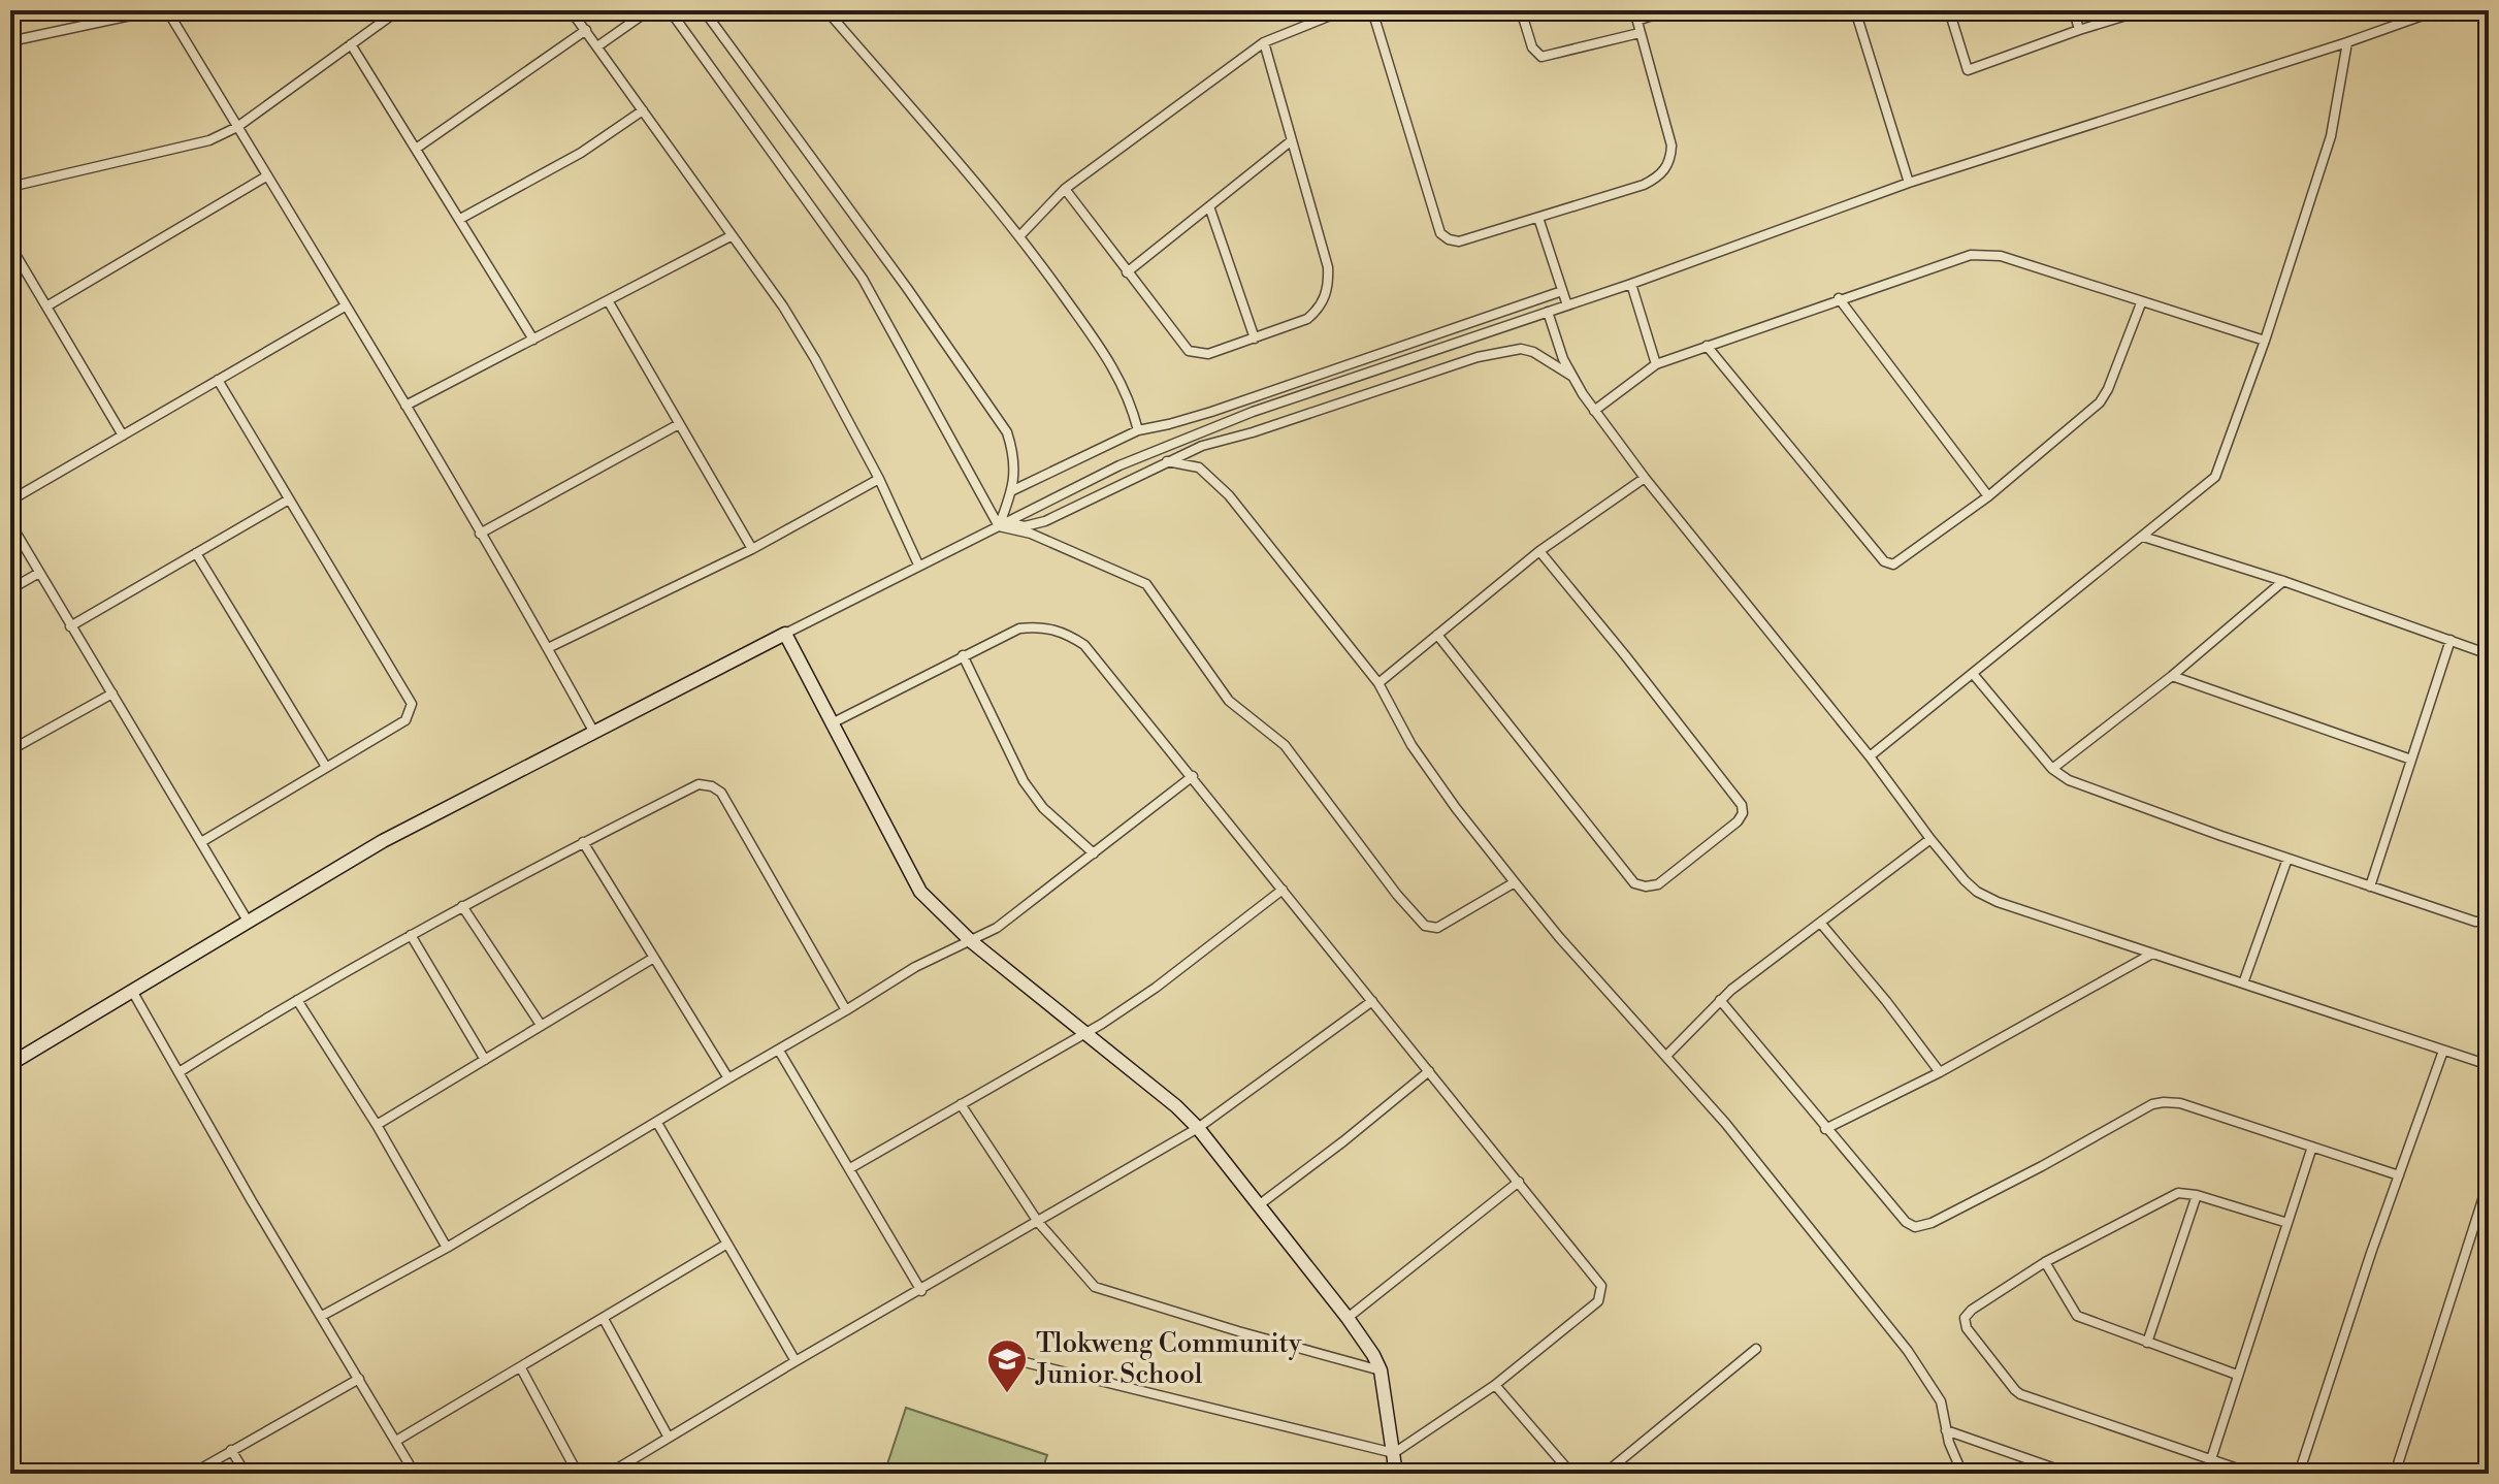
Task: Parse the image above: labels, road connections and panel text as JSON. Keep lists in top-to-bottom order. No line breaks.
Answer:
{"places":{"school or university":["Tlokweng Community Junior School"]}}
